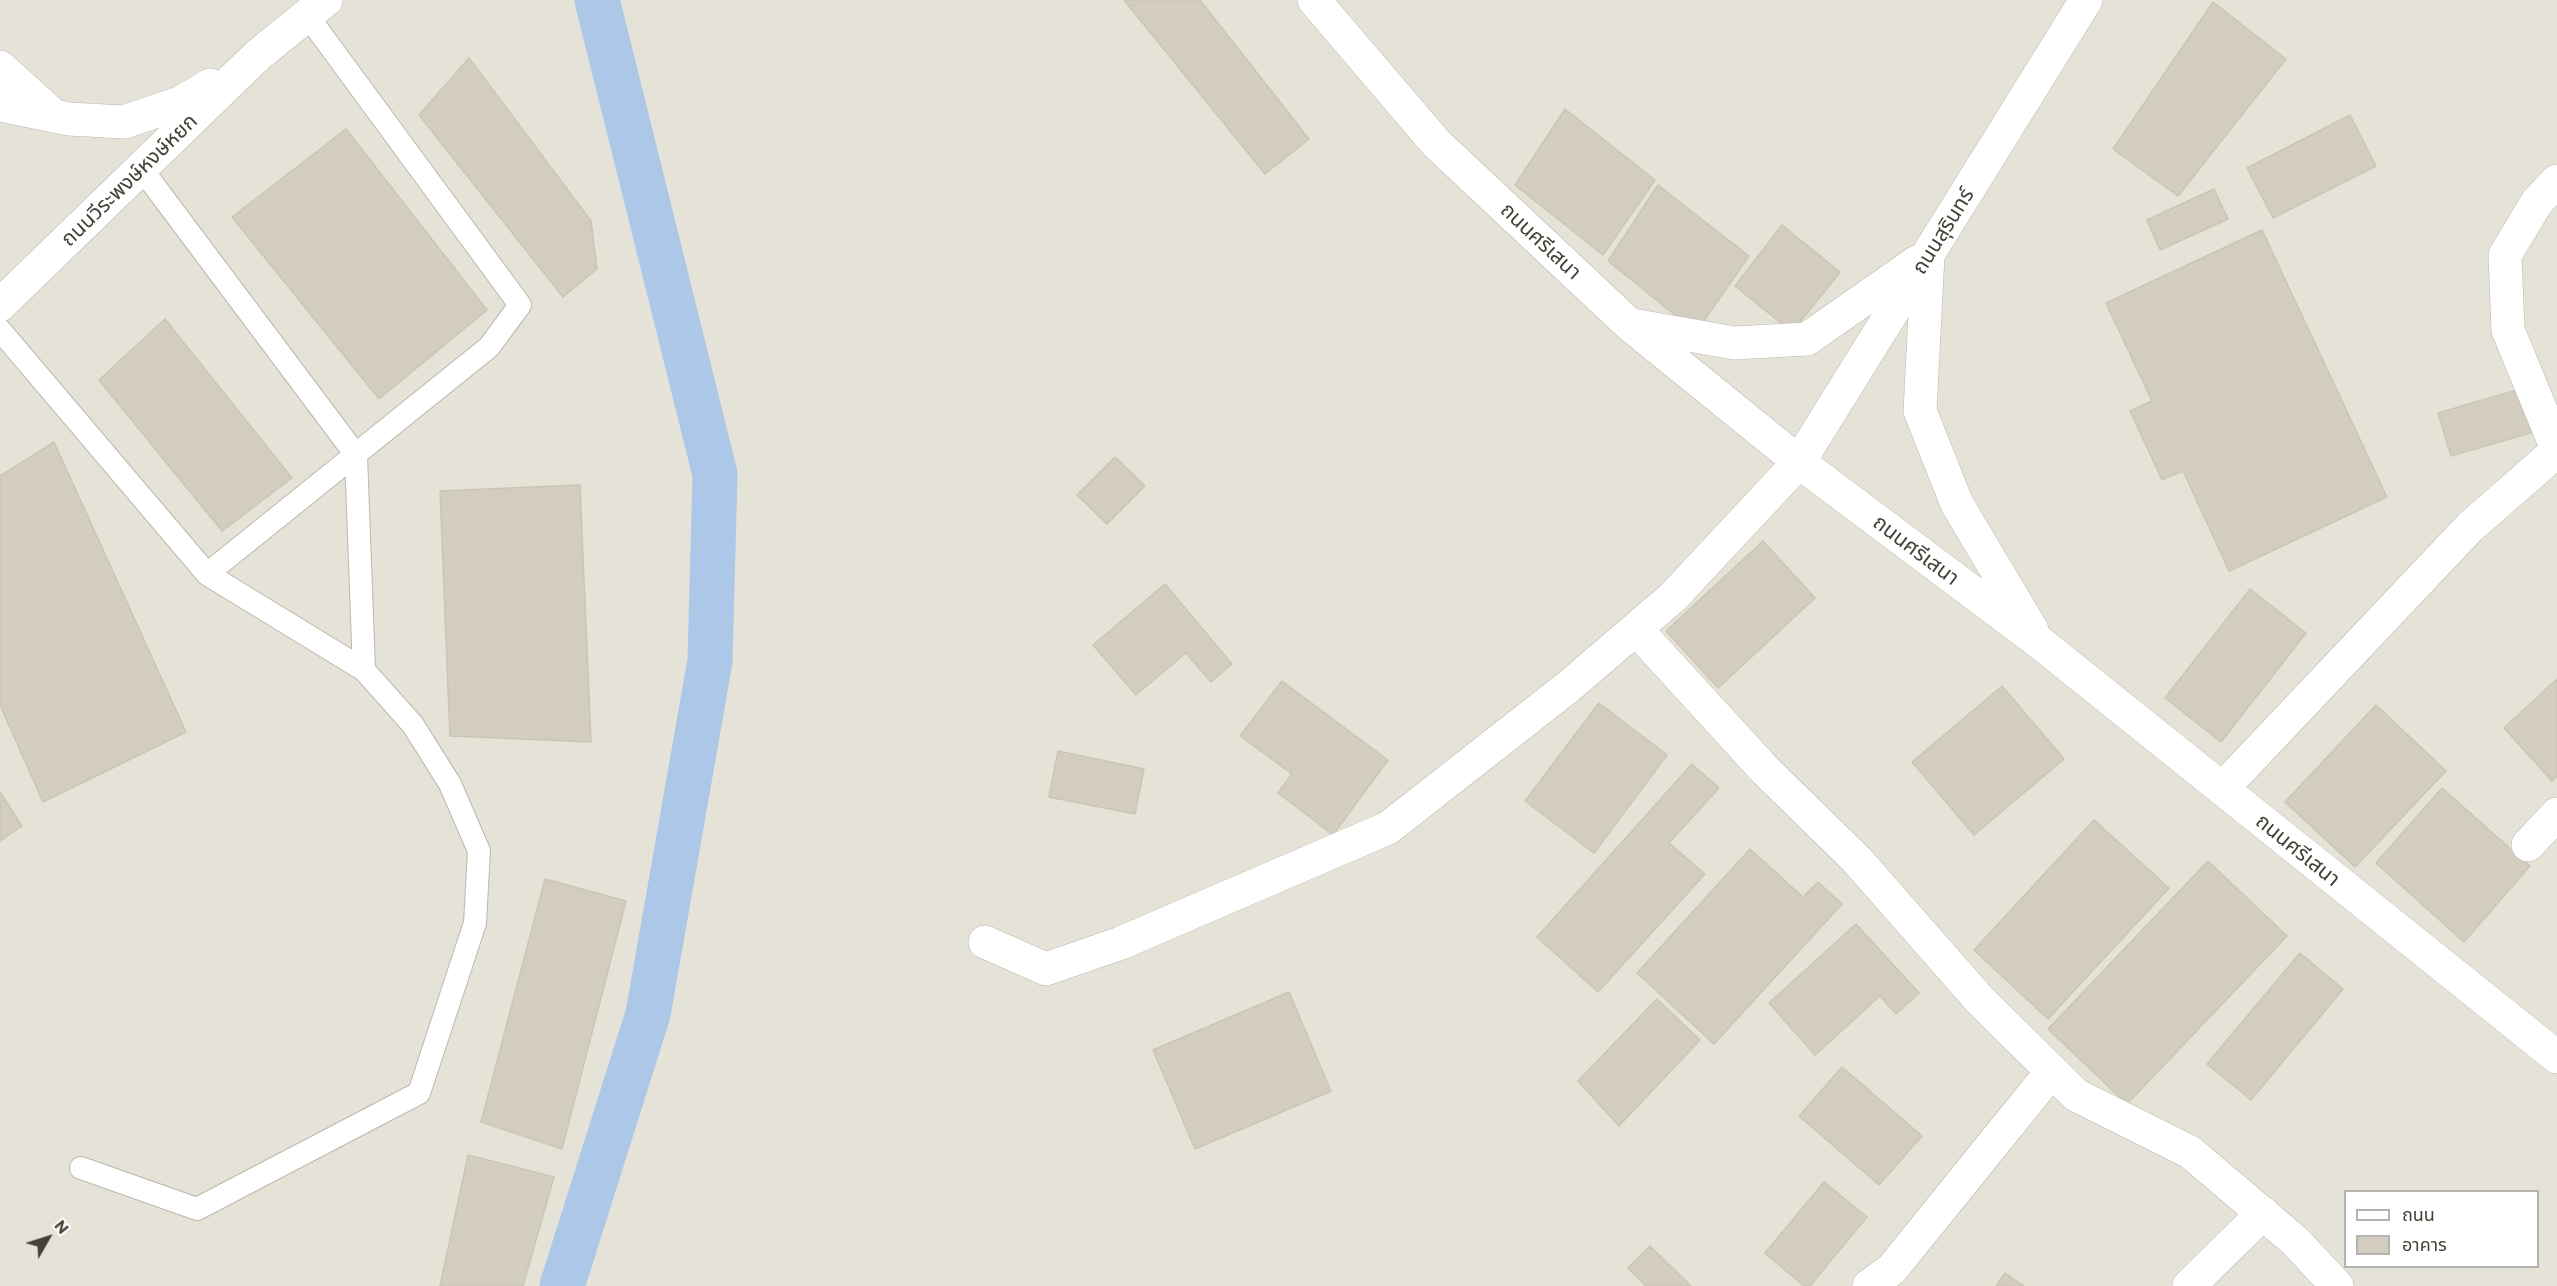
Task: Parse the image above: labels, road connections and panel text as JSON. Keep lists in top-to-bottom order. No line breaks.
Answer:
{"streets":{"street":["ถนนวีระพงษ์หงษ์หยก","ถนนสุรินทร์","ถนนศรีเสนา"]},"crossings":[["ถนนสุรินทร์","ถนนศรีเสนา"]],"legend":["ถนน","อาคาร"],"north":"top right"}
